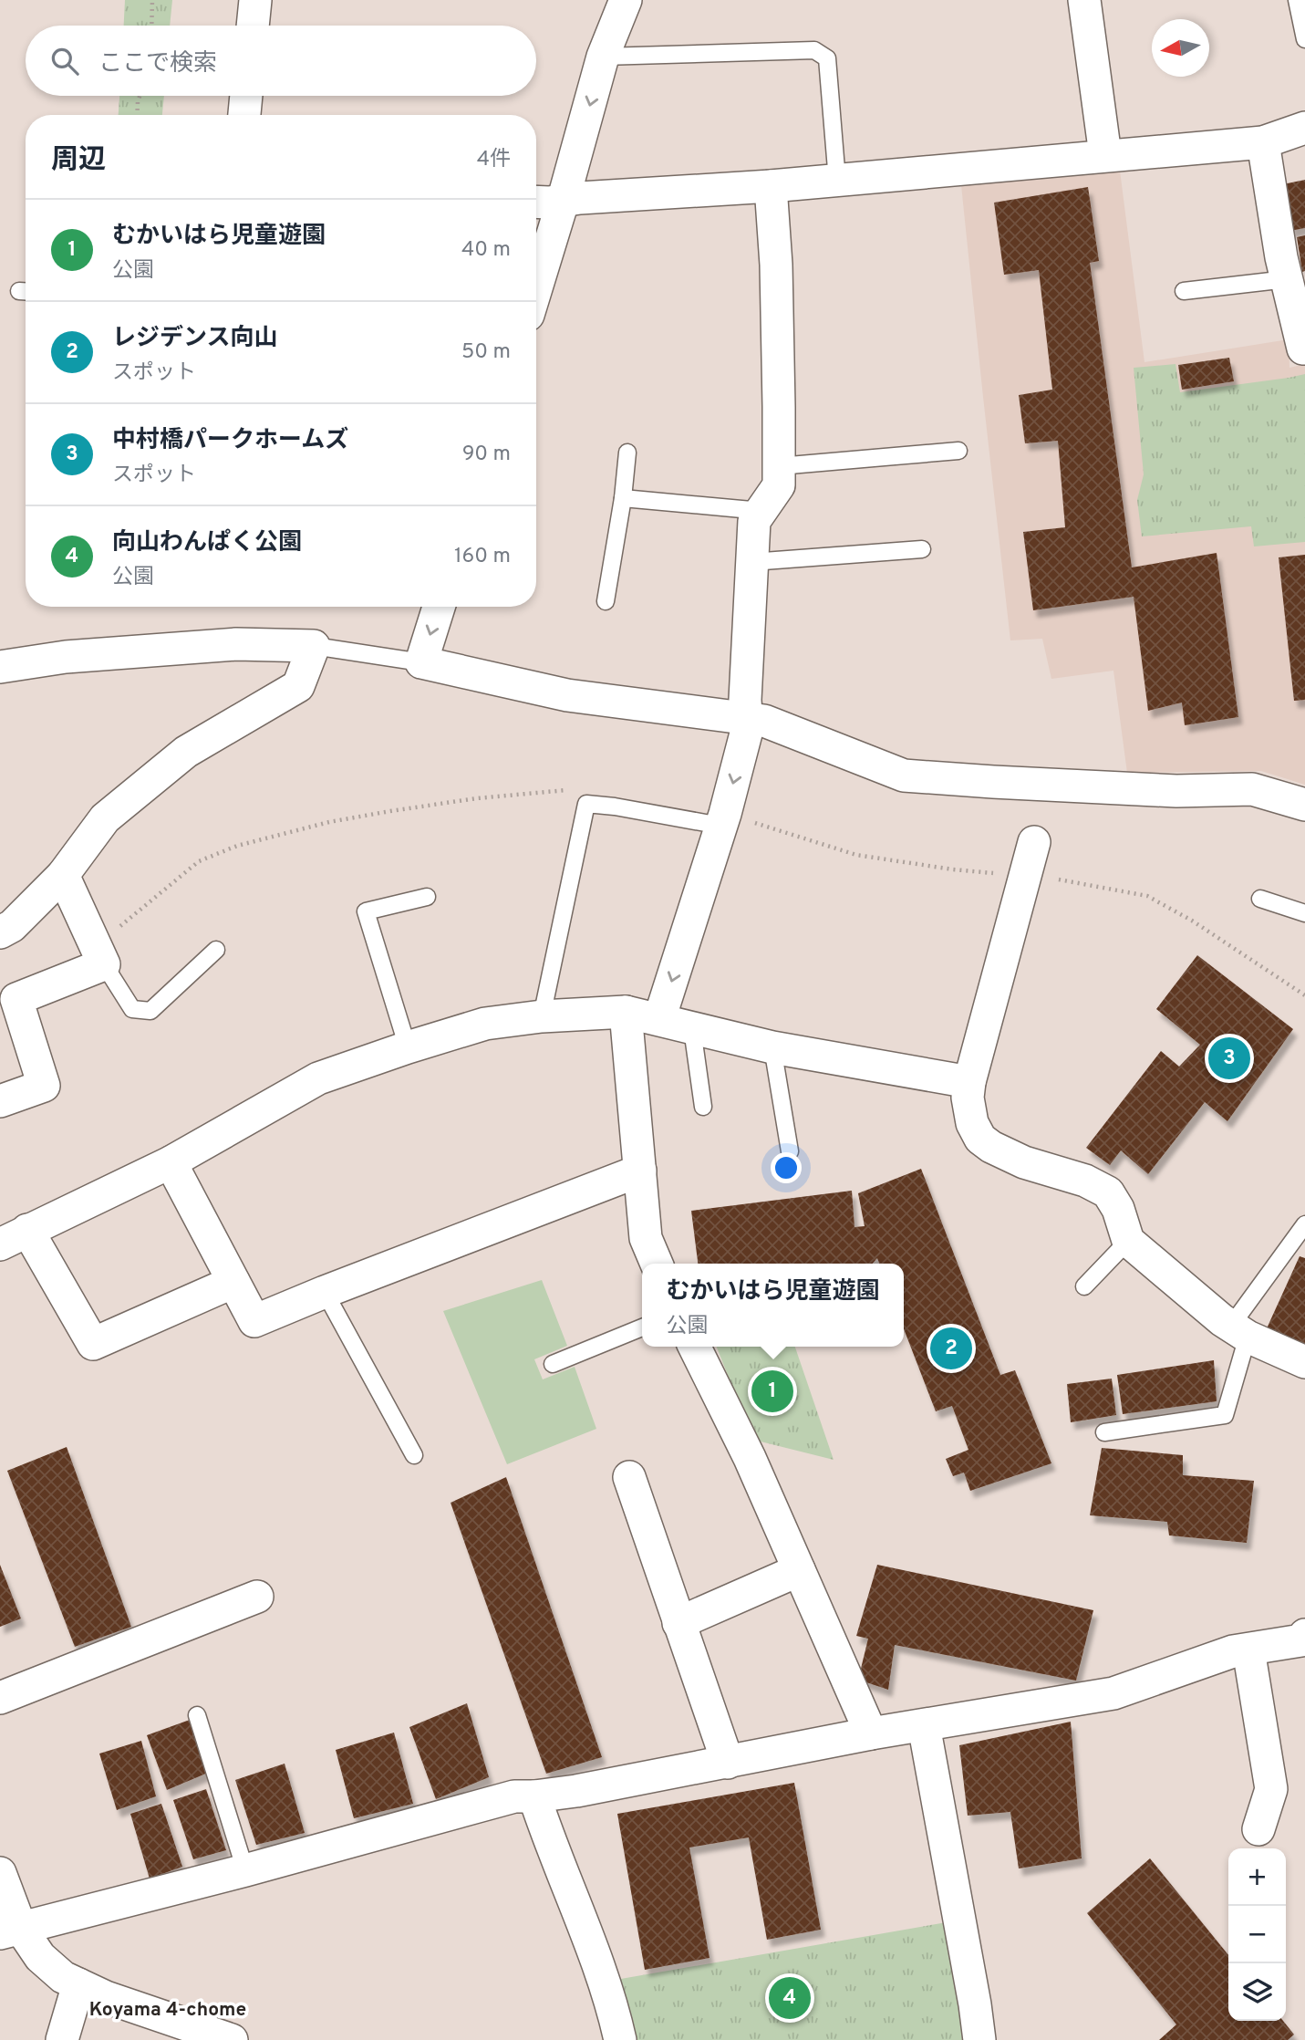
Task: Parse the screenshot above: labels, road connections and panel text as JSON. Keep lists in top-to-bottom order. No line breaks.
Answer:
{"districts":["Koyama 4-chome"],"north":"left","page":{"search":"ここで検索","heading":["周辺","4件"],"list":[{"mark":"1","name":"むかいはら児童遊園","note":"公園","value":"40 m"},{"mark":"2","name":"レジデンス向山","note":"スポット","value":"50 m"},{"mark":"3","name":"中村橋パークホームズ","note":"スポット","value":"90 m"},{"mark":"4","name":"向山わんぱく公園","note":"公園","value":"160 m"}],"pins":["3","2","1","4"],"popup":["むかいはら児童遊園","公園"],"map_buttons":["+","−"]}}
